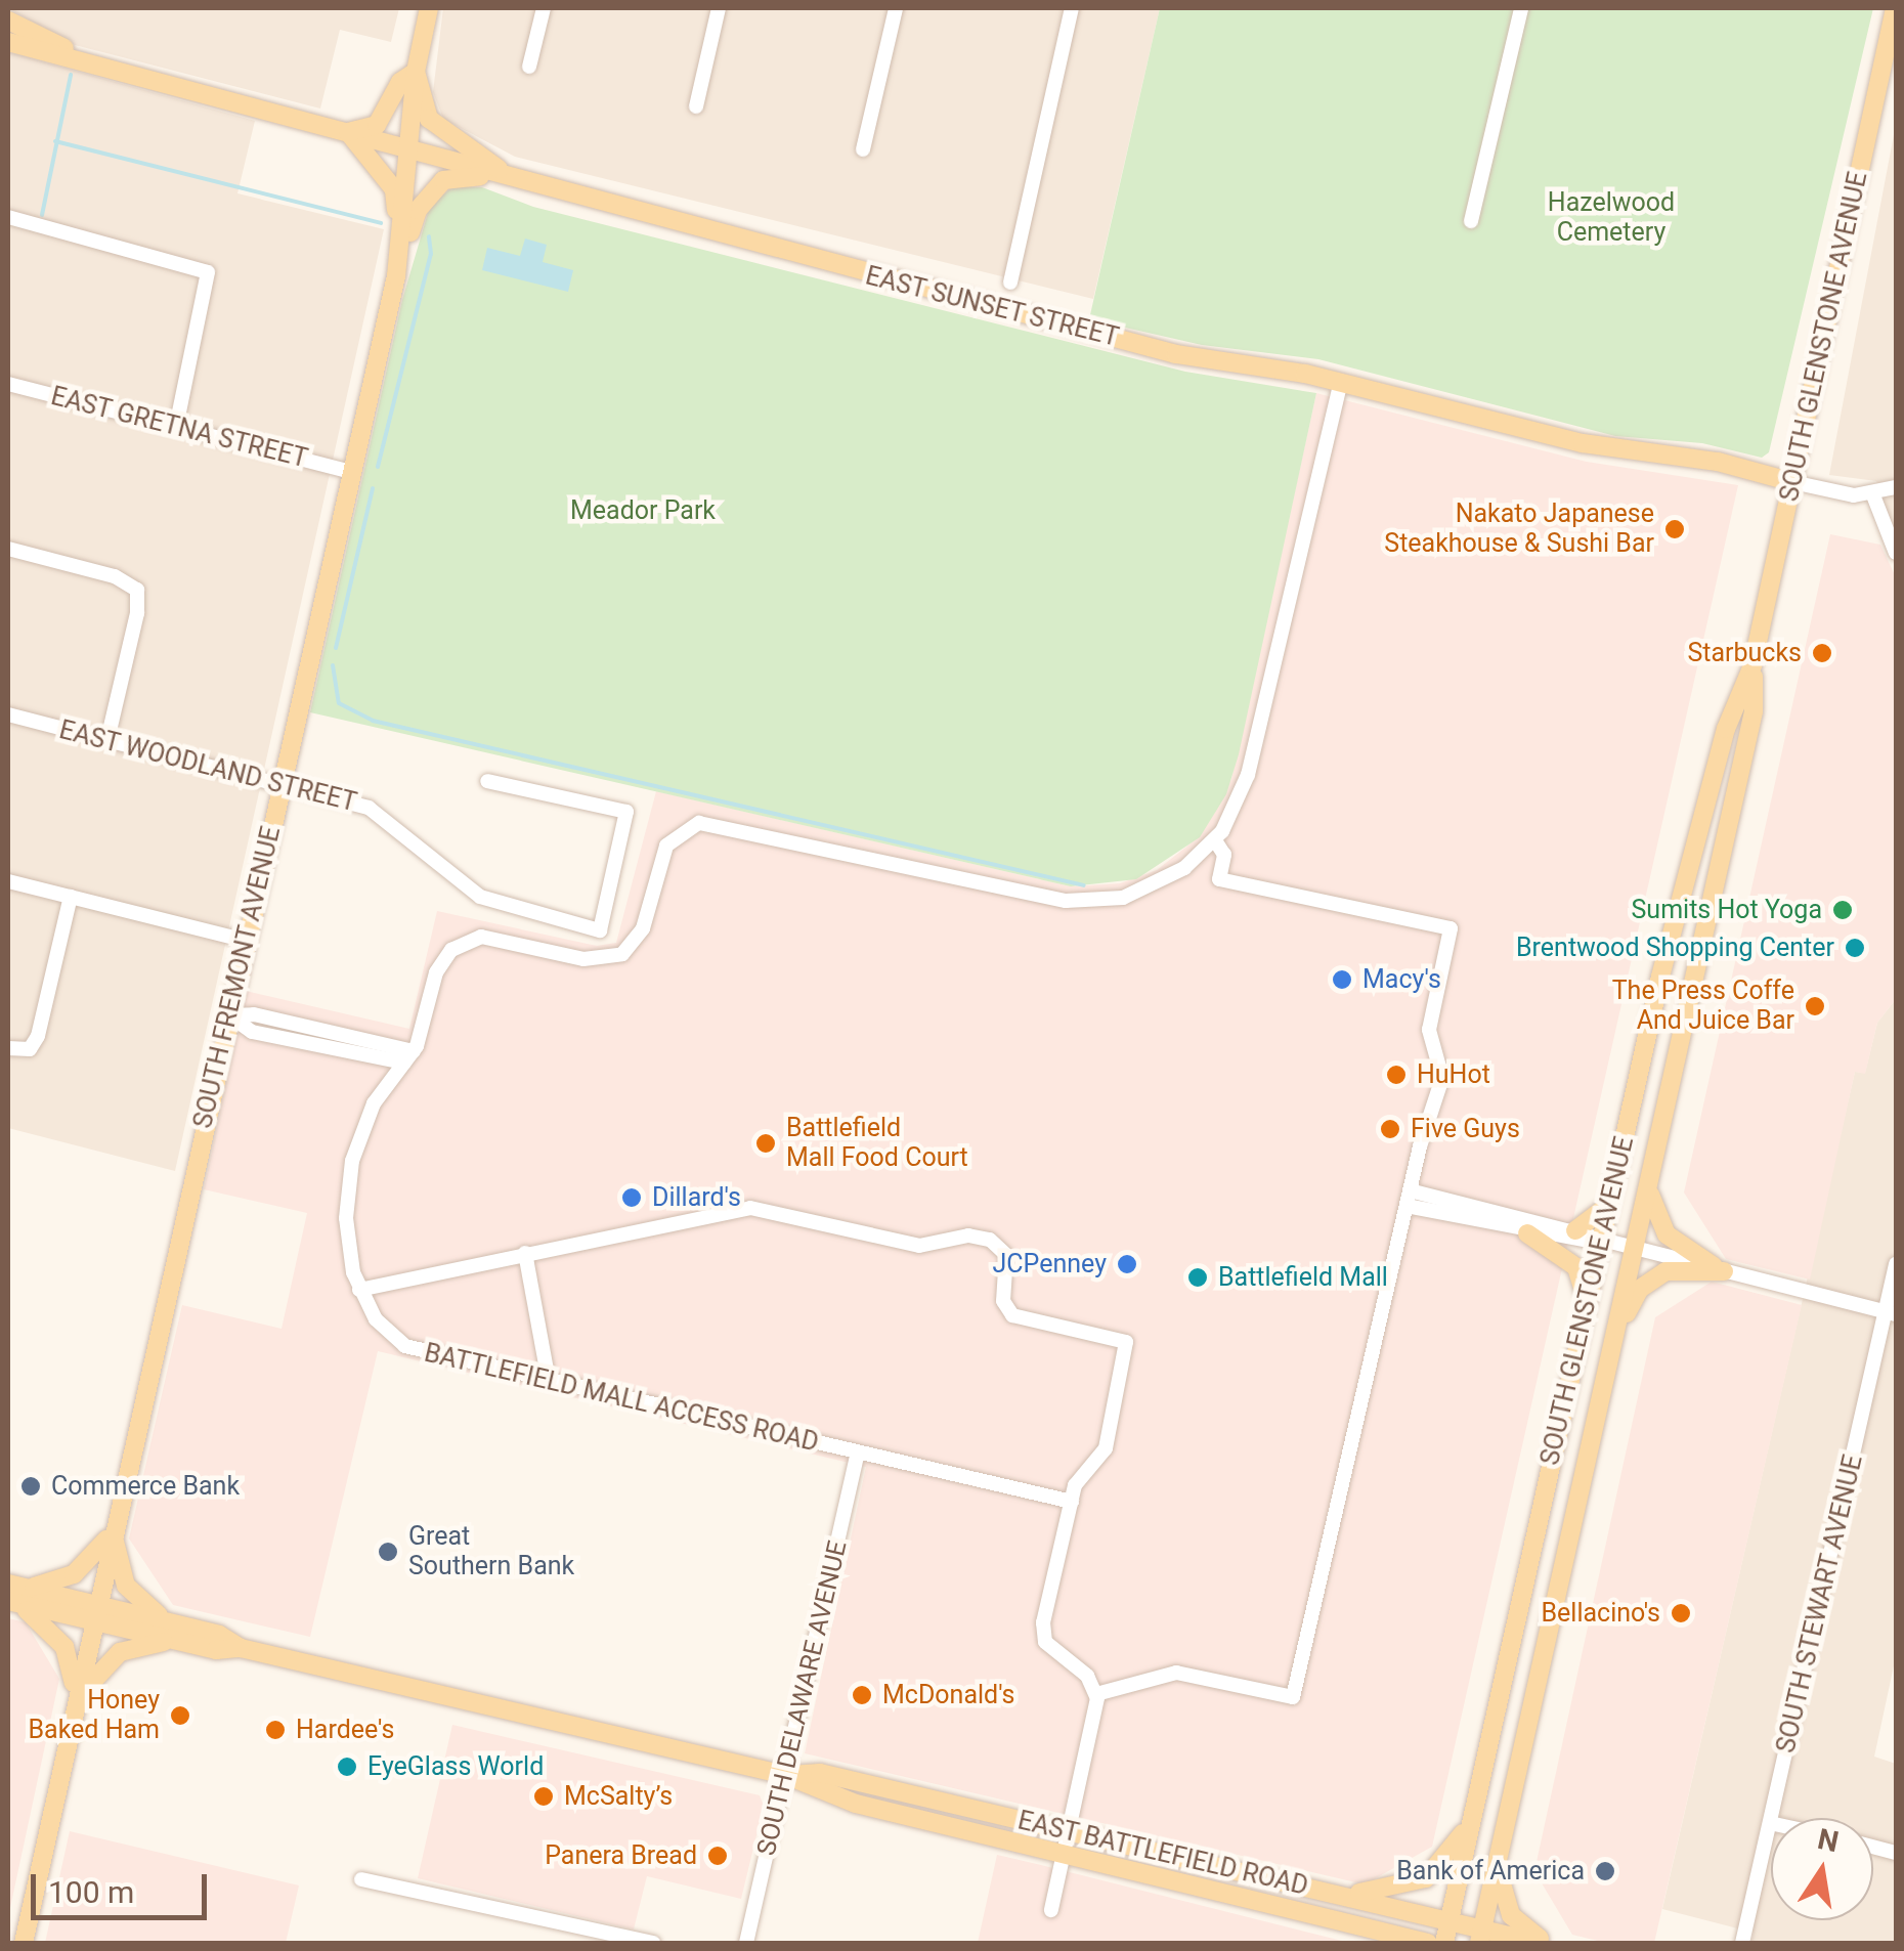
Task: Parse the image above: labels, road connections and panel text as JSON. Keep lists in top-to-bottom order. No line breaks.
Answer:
{"streets":{"main road":["EAST SUNSET STREET","SOUTH GLENSTONE AVENUE","SOUTH FREMONT AVENUE","EAST BATTLEFIELD ROAD"],"street":["EAST GRETNA STREET","EAST WOODLAND STREET","BATTLEFIELD MALL ACCESS ROAD","SOUTH STEWART AVENUE","SOUTH DELAWARE AVENUE"]},"crossings":[["EAST SUNSET STREET","SOUTH GLENSTONE AVENUE"],["EAST SUNSET STREET","SOUTH FREMONT AVENUE"],["EAST SUNSET STREET","BATTLEFIELD MALL ACCESS ROAD"],["SOUTH GLENSTONE AVENUE","EAST BATTLEFIELD ROAD"],["EAST GRETNA STREET","SOUTH FREMONT AVENUE"],["EAST WOODLAND STREET","SOUTH FREMONT AVENUE"],["SOUTH FREMONT AVENUE","EAST BATTLEFIELD ROAD"],["BATTLEFIELD MALL ACCESS ROAD","SOUTH DELAWARE AVENUE"],["SOUTH DELAWARE AVENUE","EAST BATTLEFIELD ROAD"]],"parks":["Hazelwood Cemetery","Meador Park"],"places":["Nakato Japanese Steakhouse & Sushi Bar","Starbucks","Sumits Hot Yoga","Brentwood Shopping Center","Macy's","The Press Coffe And Juice Bar","HuHot","Five Guys","Battlefield Mall Food Court","Dillard's","JCPenney","Battlefield Mall","Commerce Bank","Great Southern Bank","Bellacino's","McDonald's","Honey Baked Ham","Hardee's","EyeGlass World","McSalty’s","Panera Bread","Bank of America"],"scale_bar":"100 m","north":"top"}
